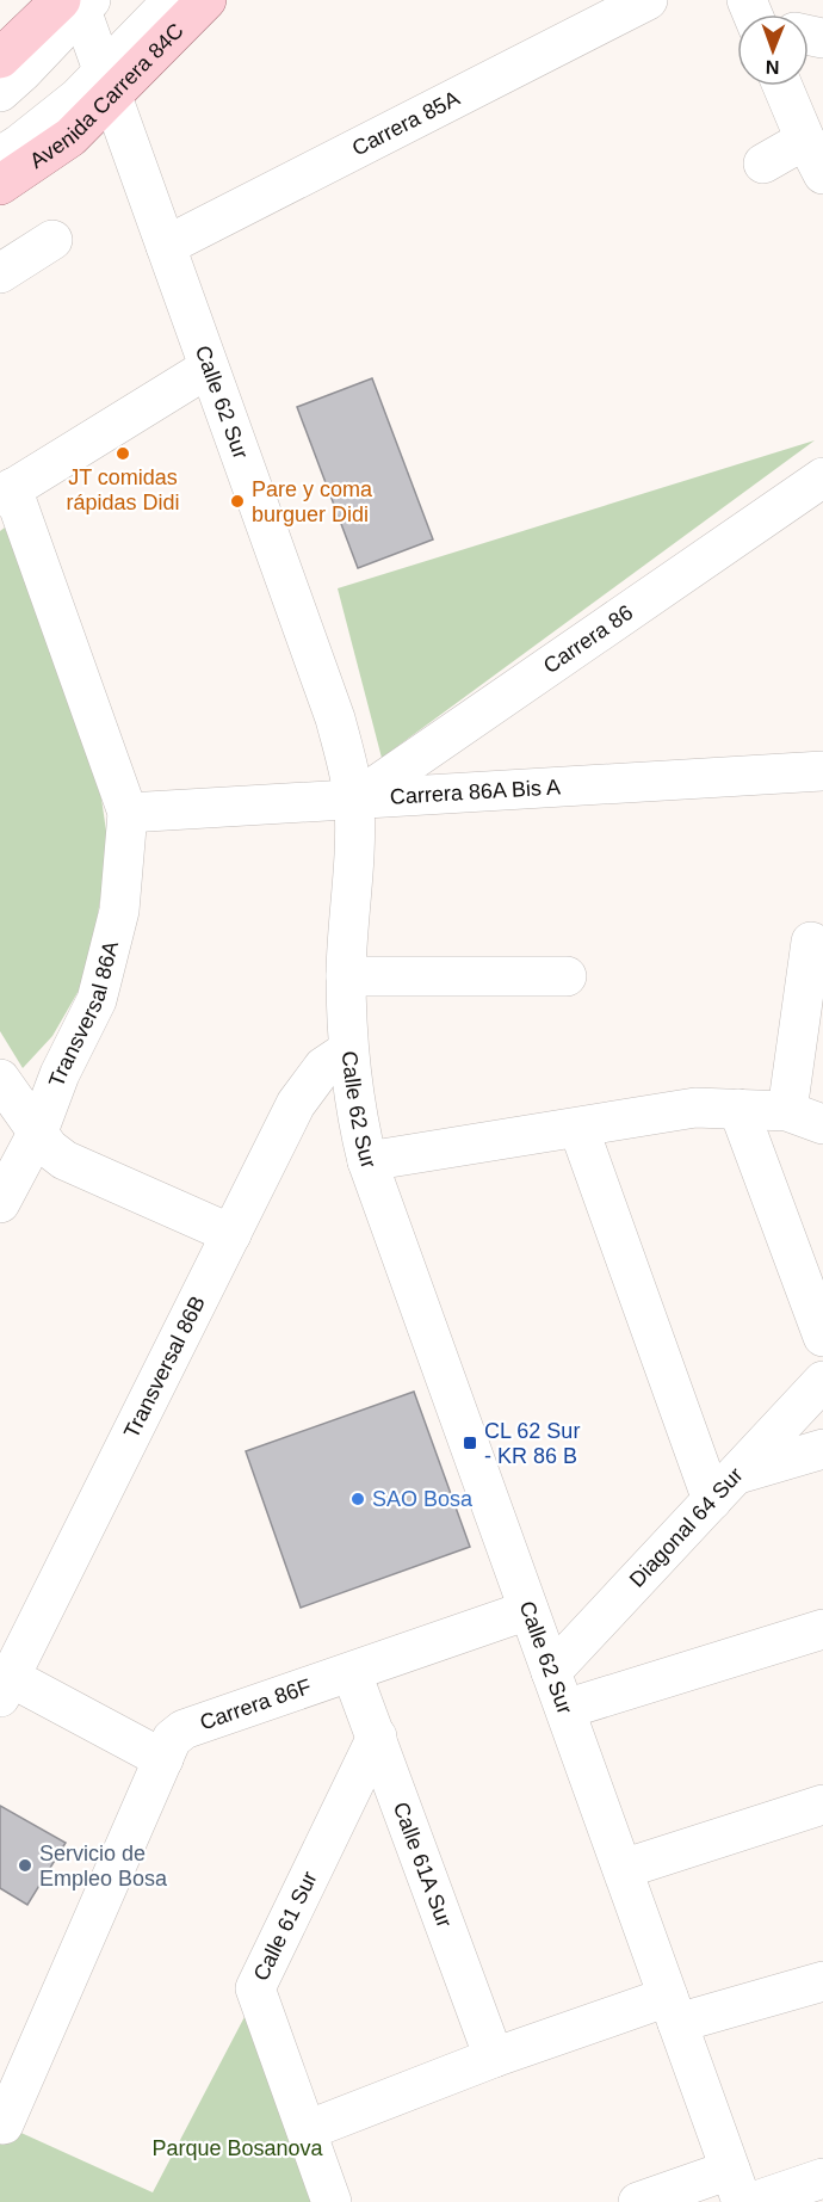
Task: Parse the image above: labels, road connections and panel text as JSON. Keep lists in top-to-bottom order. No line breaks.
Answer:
{"streets":{"main road":["Avenida Carrera 84C"],"street":["Carrera 85A","Calle 62 Sur","Carrera 86","Carrera 86A Bis A","Transversal 86A","Transversal 86B","Diagonal 64 Sur","Carrera 86F","Calle 61A Sur","Calle 61 Sur"]},"crossings":[["Avenida Carrera 84C","Calle 62 Sur"],["Carrera 85A","Calle 62 Sur"],["Calle 62 Sur","Carrera 86"],["Calle 62 Sur","Carrera 86A Bis A"],["Calle 62 Sur","Transversal 86B"],["Calle 62 Sur","Diagonal 64 Sur"],["Calle 62 Sur","Carrera 86F"],["Carrera 86","Carrera 86A Bis A"],["Carrera 86A Bis A","Transversal 86A"],["Carrera 86F","Calle 61A Sur"],["Calle 61A Sur","Calle 61 Sur"]],"parks":["Parque Bosanova"],"places":{"other":["JT comidas rápidas Didi","Pare y coma burguer Didi","SAO Bosa","Servicio de Empleo Bosa"],"transit":["CL 62 Sur - KR 86 B"]},"north":"bottom"}
